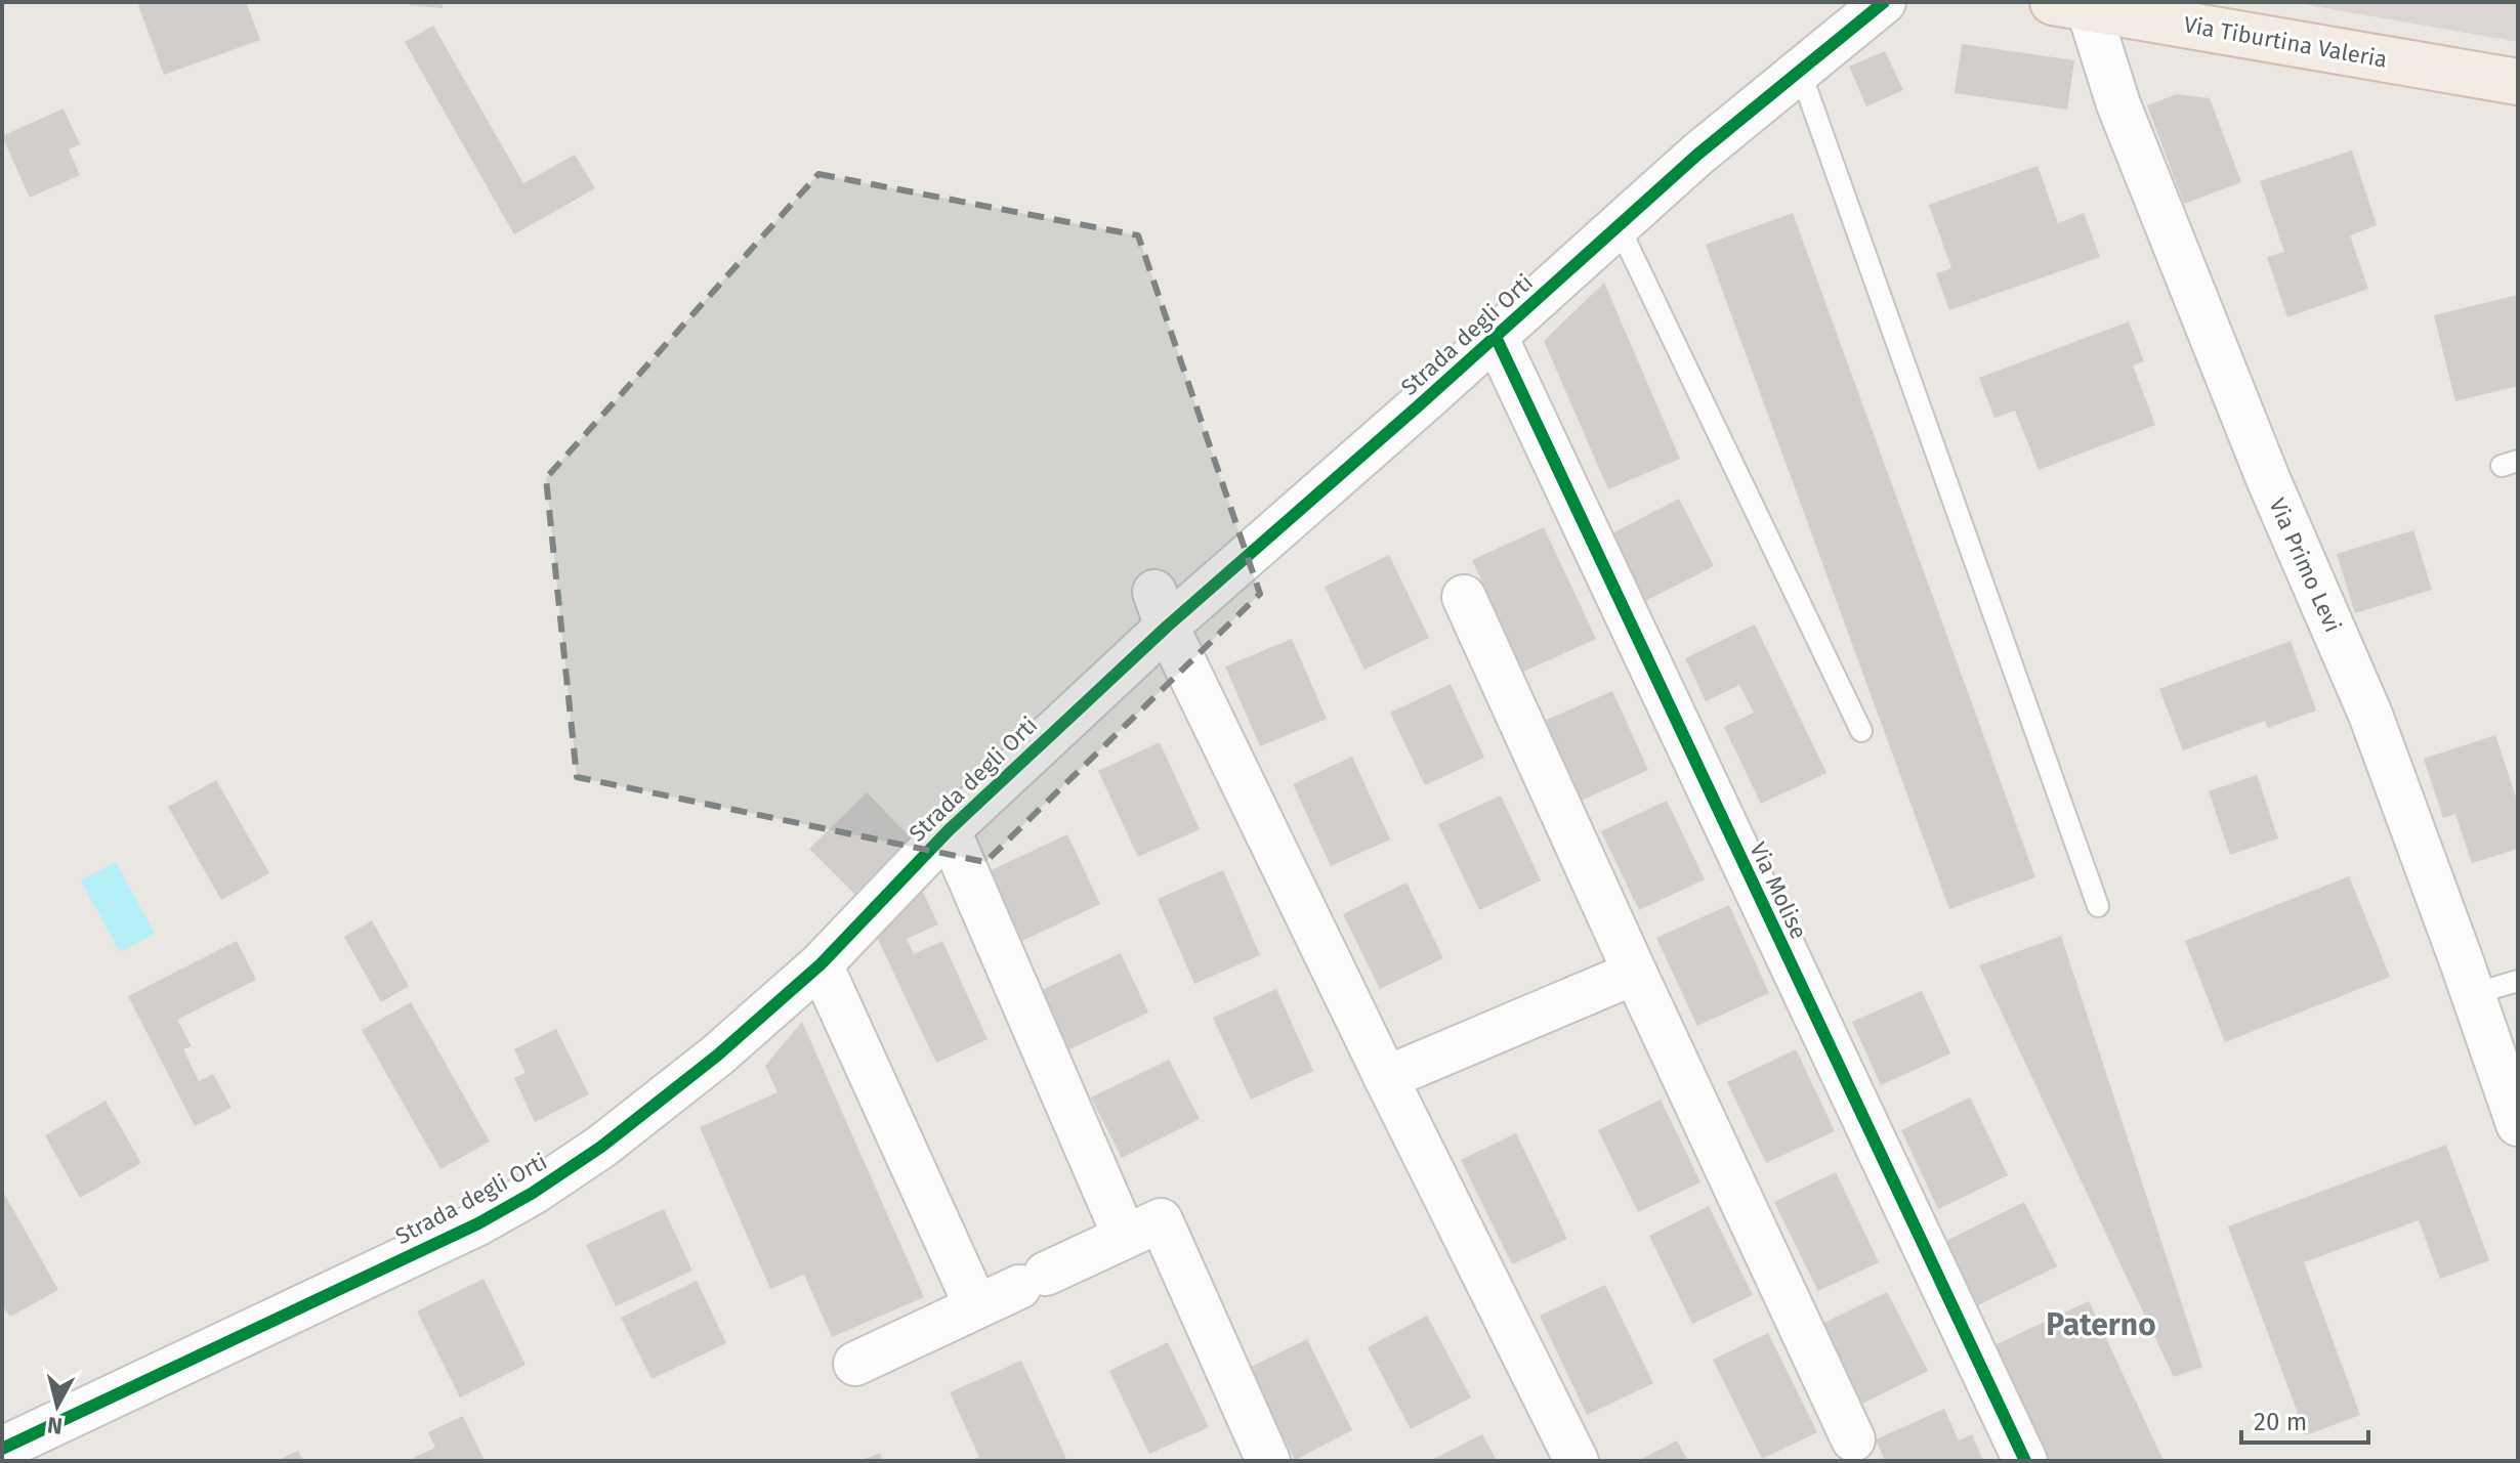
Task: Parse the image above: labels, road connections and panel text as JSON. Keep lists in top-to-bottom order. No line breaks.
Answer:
{"streets":{"main road":["Via Tiburtina Valeria"],"street":["Strada degli Orti","Via Primo Levi","Via Molise"]},"crossings":[["Via Tiburtina Valeria","Via Primo Levi"],["Strada degli Orti","Via Molise"]],"districts":["Paterno"],"scale_bar":"20 m","north":"bottom"}
